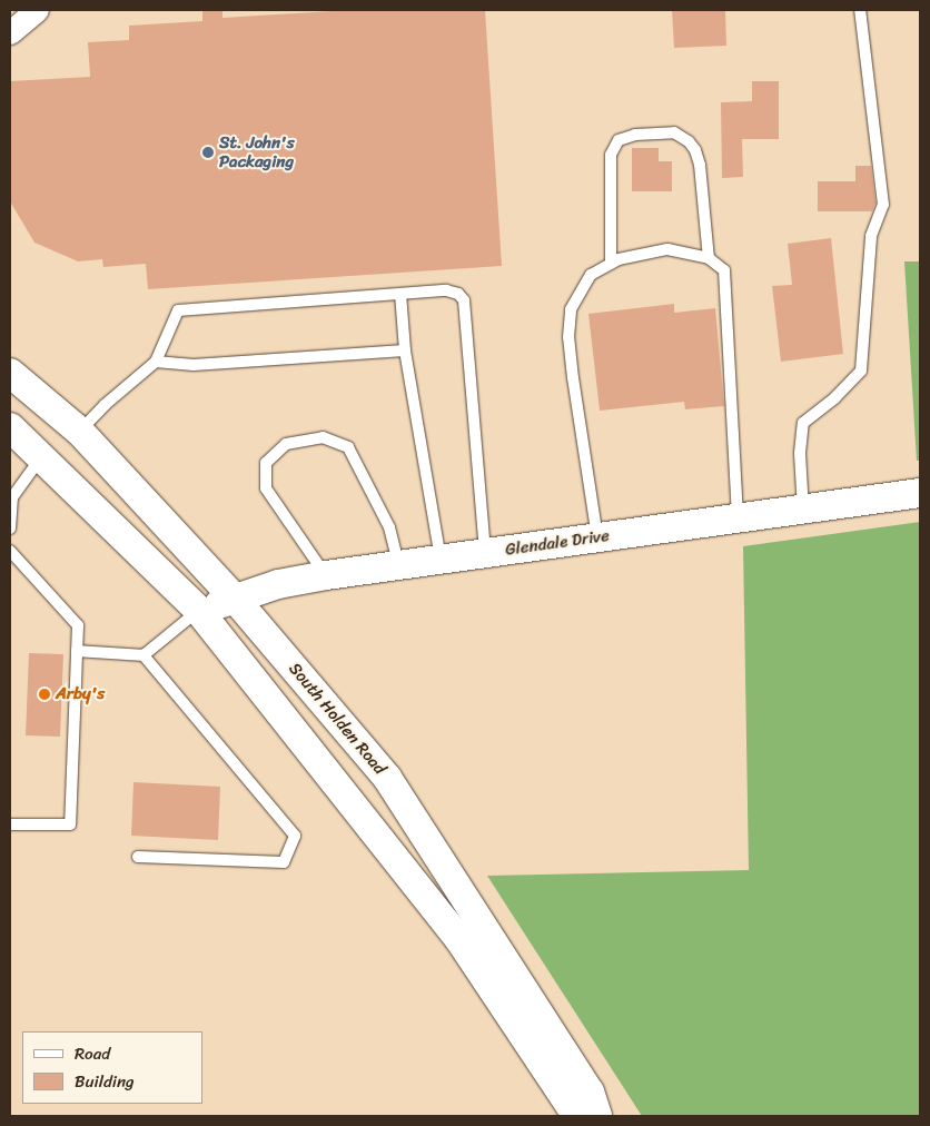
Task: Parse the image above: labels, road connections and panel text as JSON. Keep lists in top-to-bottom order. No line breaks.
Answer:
{"streets":{"street":["Glendale Drive","South Holden Road"]},"crossings":[["Glendale Drive","South Holden Road"]],"places":["St. John's Packaging","Arby's"],"legend":["Road","Building"]}
